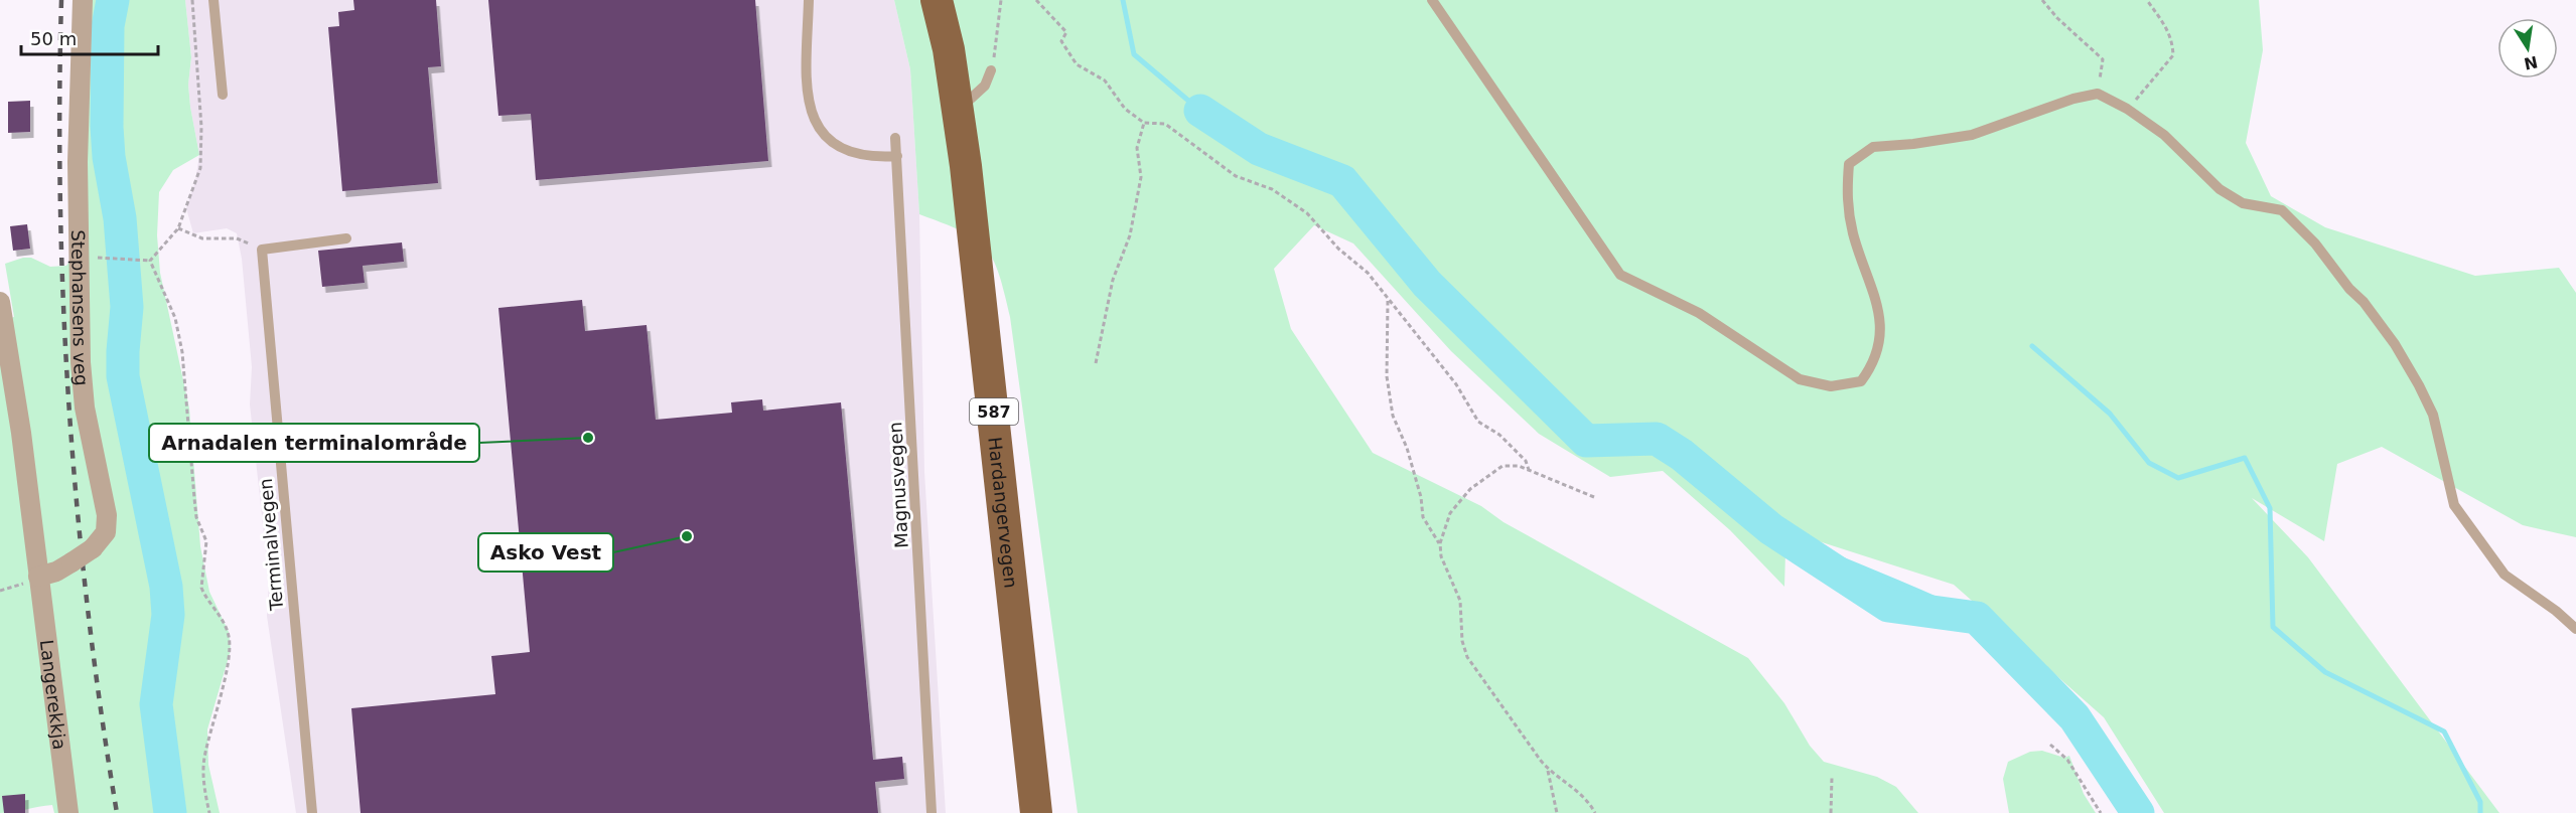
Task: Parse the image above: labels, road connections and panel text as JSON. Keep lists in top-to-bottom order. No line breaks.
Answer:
{"streets":{"main road":["587","Hardangervegen"],"street":["Stephansens veg","Langerekkja"],"lane":["Magnusvegen","Terminalvegen"]},"crossings":[["Stephansens veg","Langerekkja"],["587","Hardangervegen"]],"places":["Arnadalen terminalområde","Asko Vest"],"scale_bar":"50 m","north":"bottom"}
